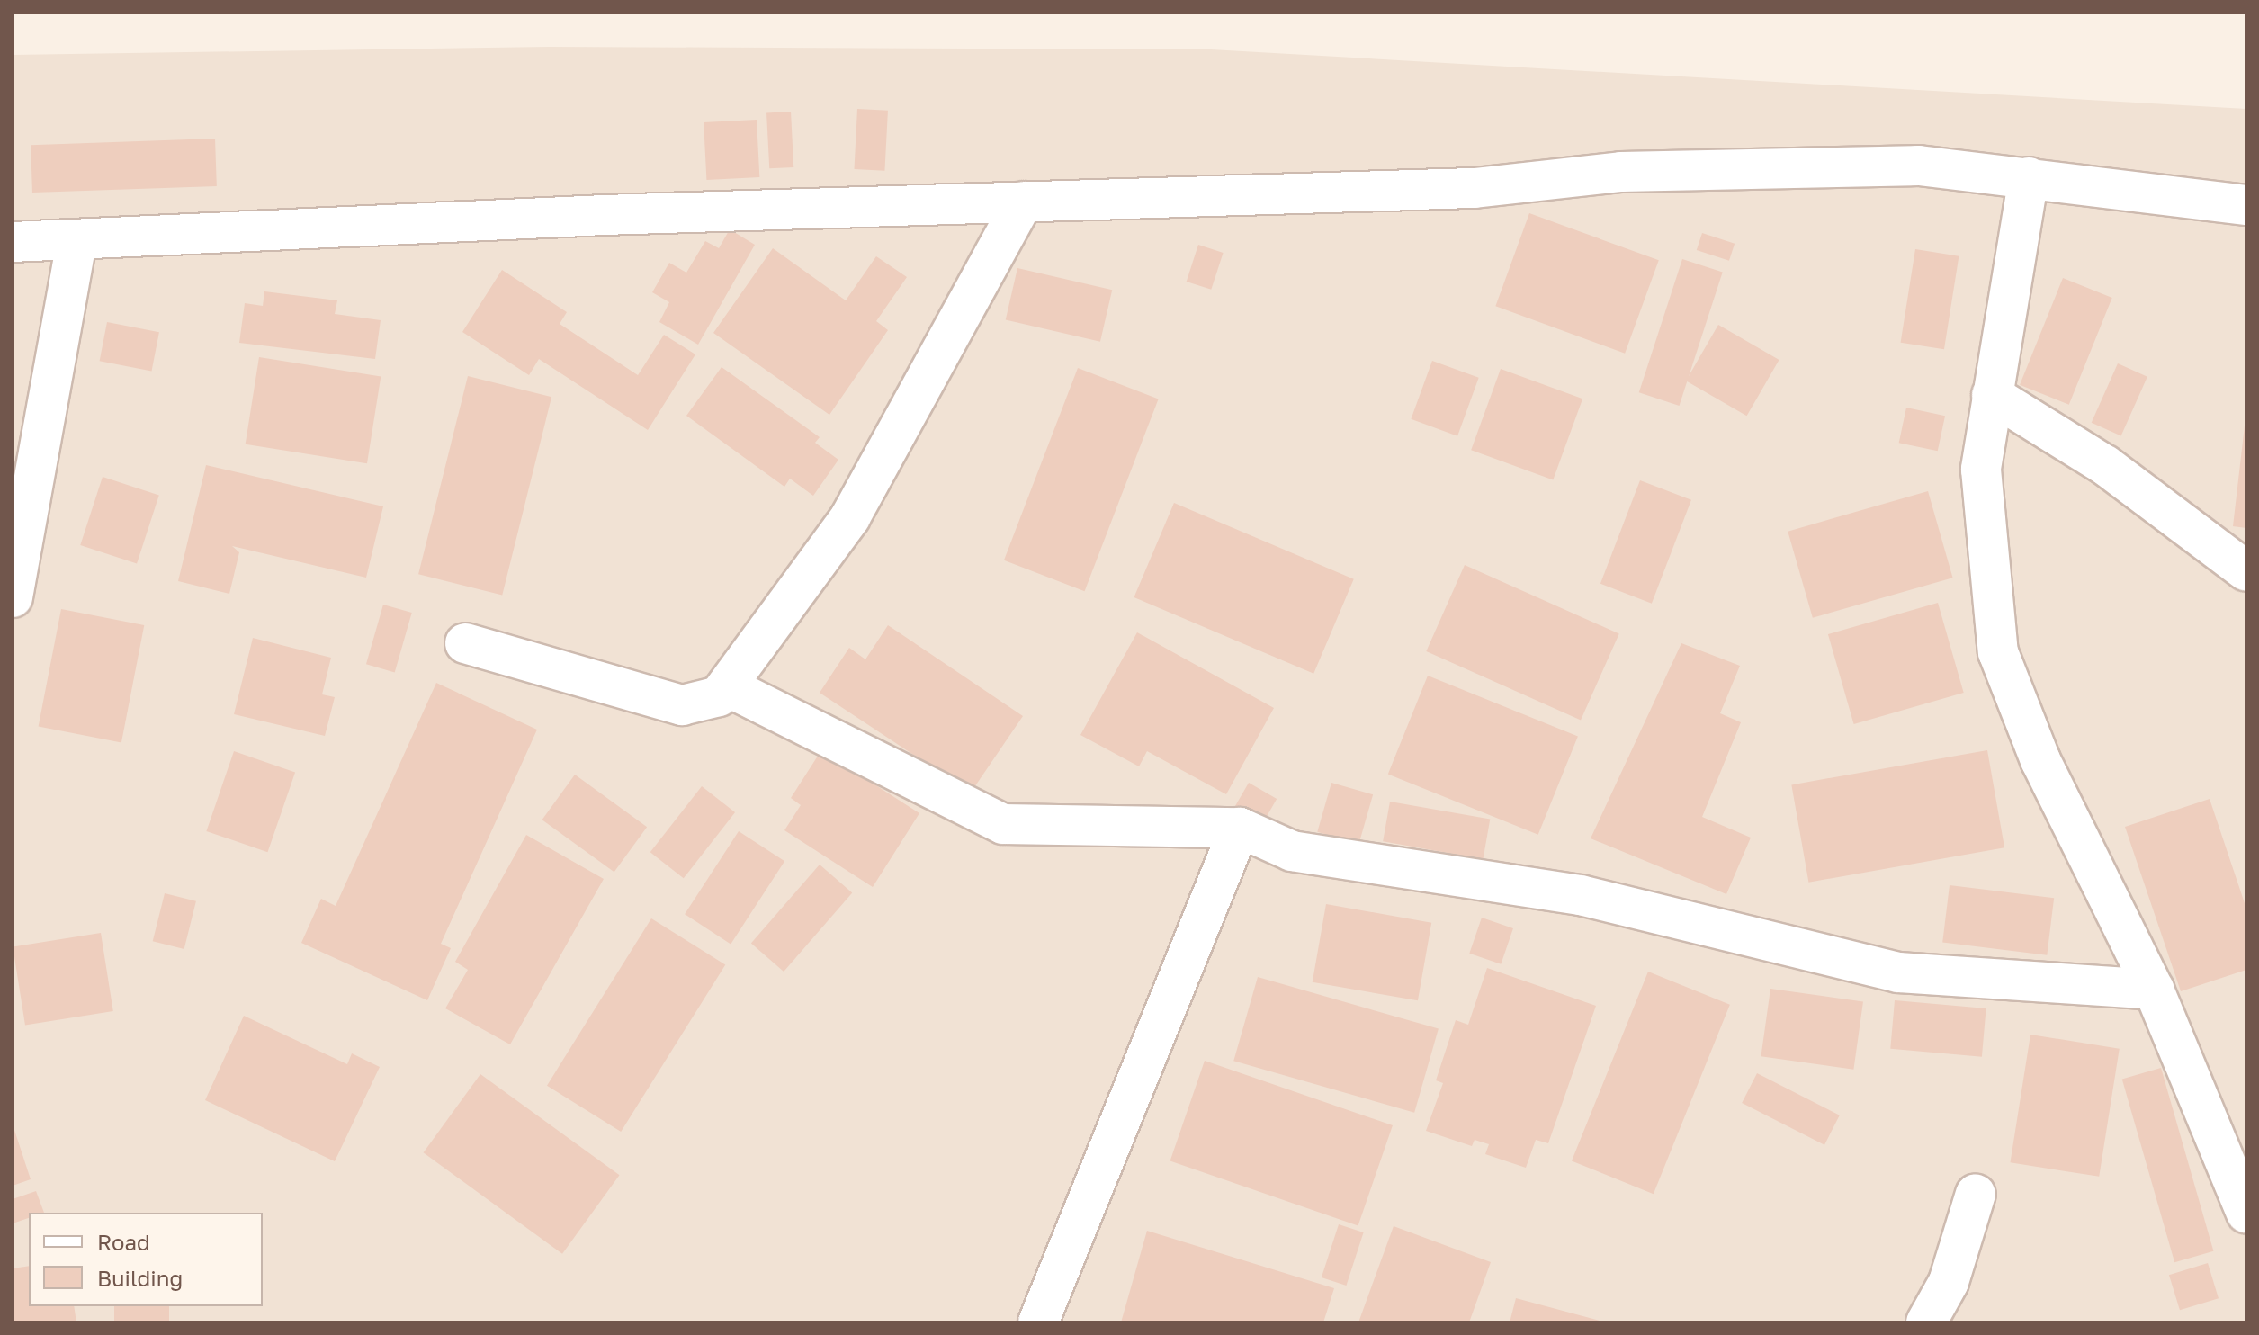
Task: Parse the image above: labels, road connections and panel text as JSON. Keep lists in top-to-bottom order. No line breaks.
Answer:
{"legend":["Road","Building"]}
